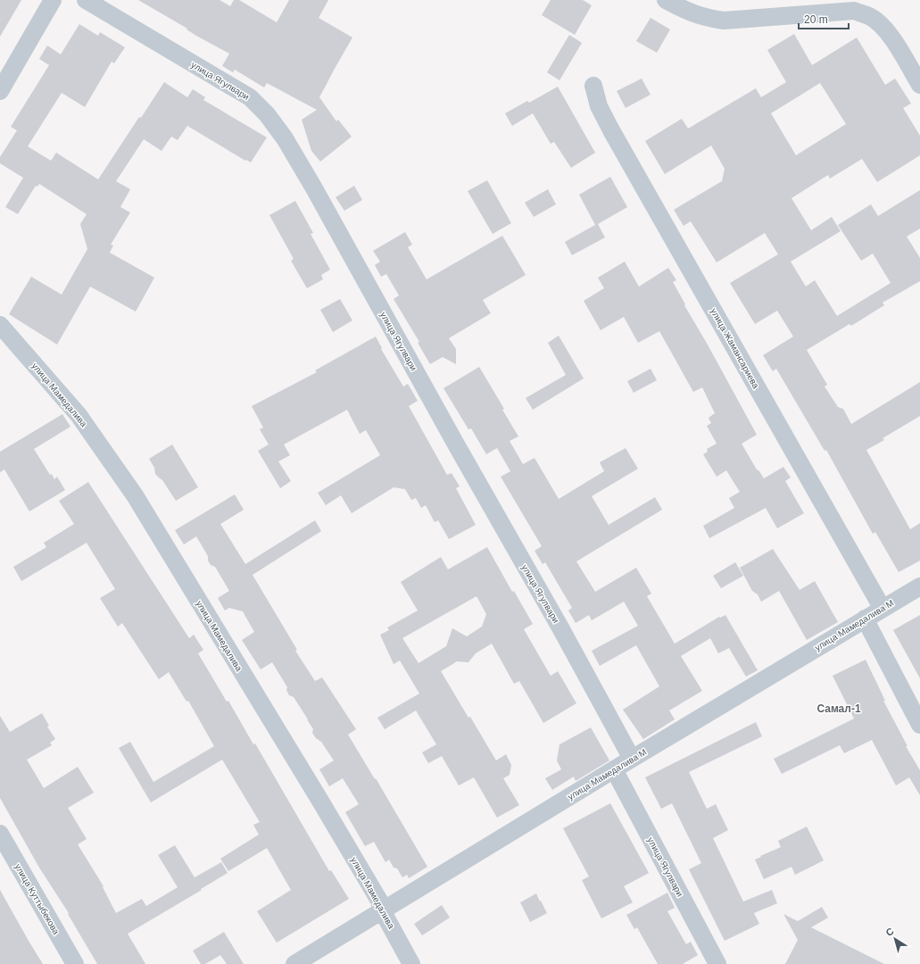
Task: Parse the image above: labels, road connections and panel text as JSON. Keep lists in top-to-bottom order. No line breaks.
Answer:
{"streets":{"street":["улица Ягулвари","улица Жамансариева","улица Мамедалива","улица Мамедалива М","улица Куттыбекова"]},"crossings":[["улица Ягулвари","улица Мамедалива М"],["улица Жамансариева","улица Мамедалива М"],["улица Мамедалива","улица Мамедалива М"]],"districts":["Самал-1"],"scale_bar":"20 m","north":"top left"}
